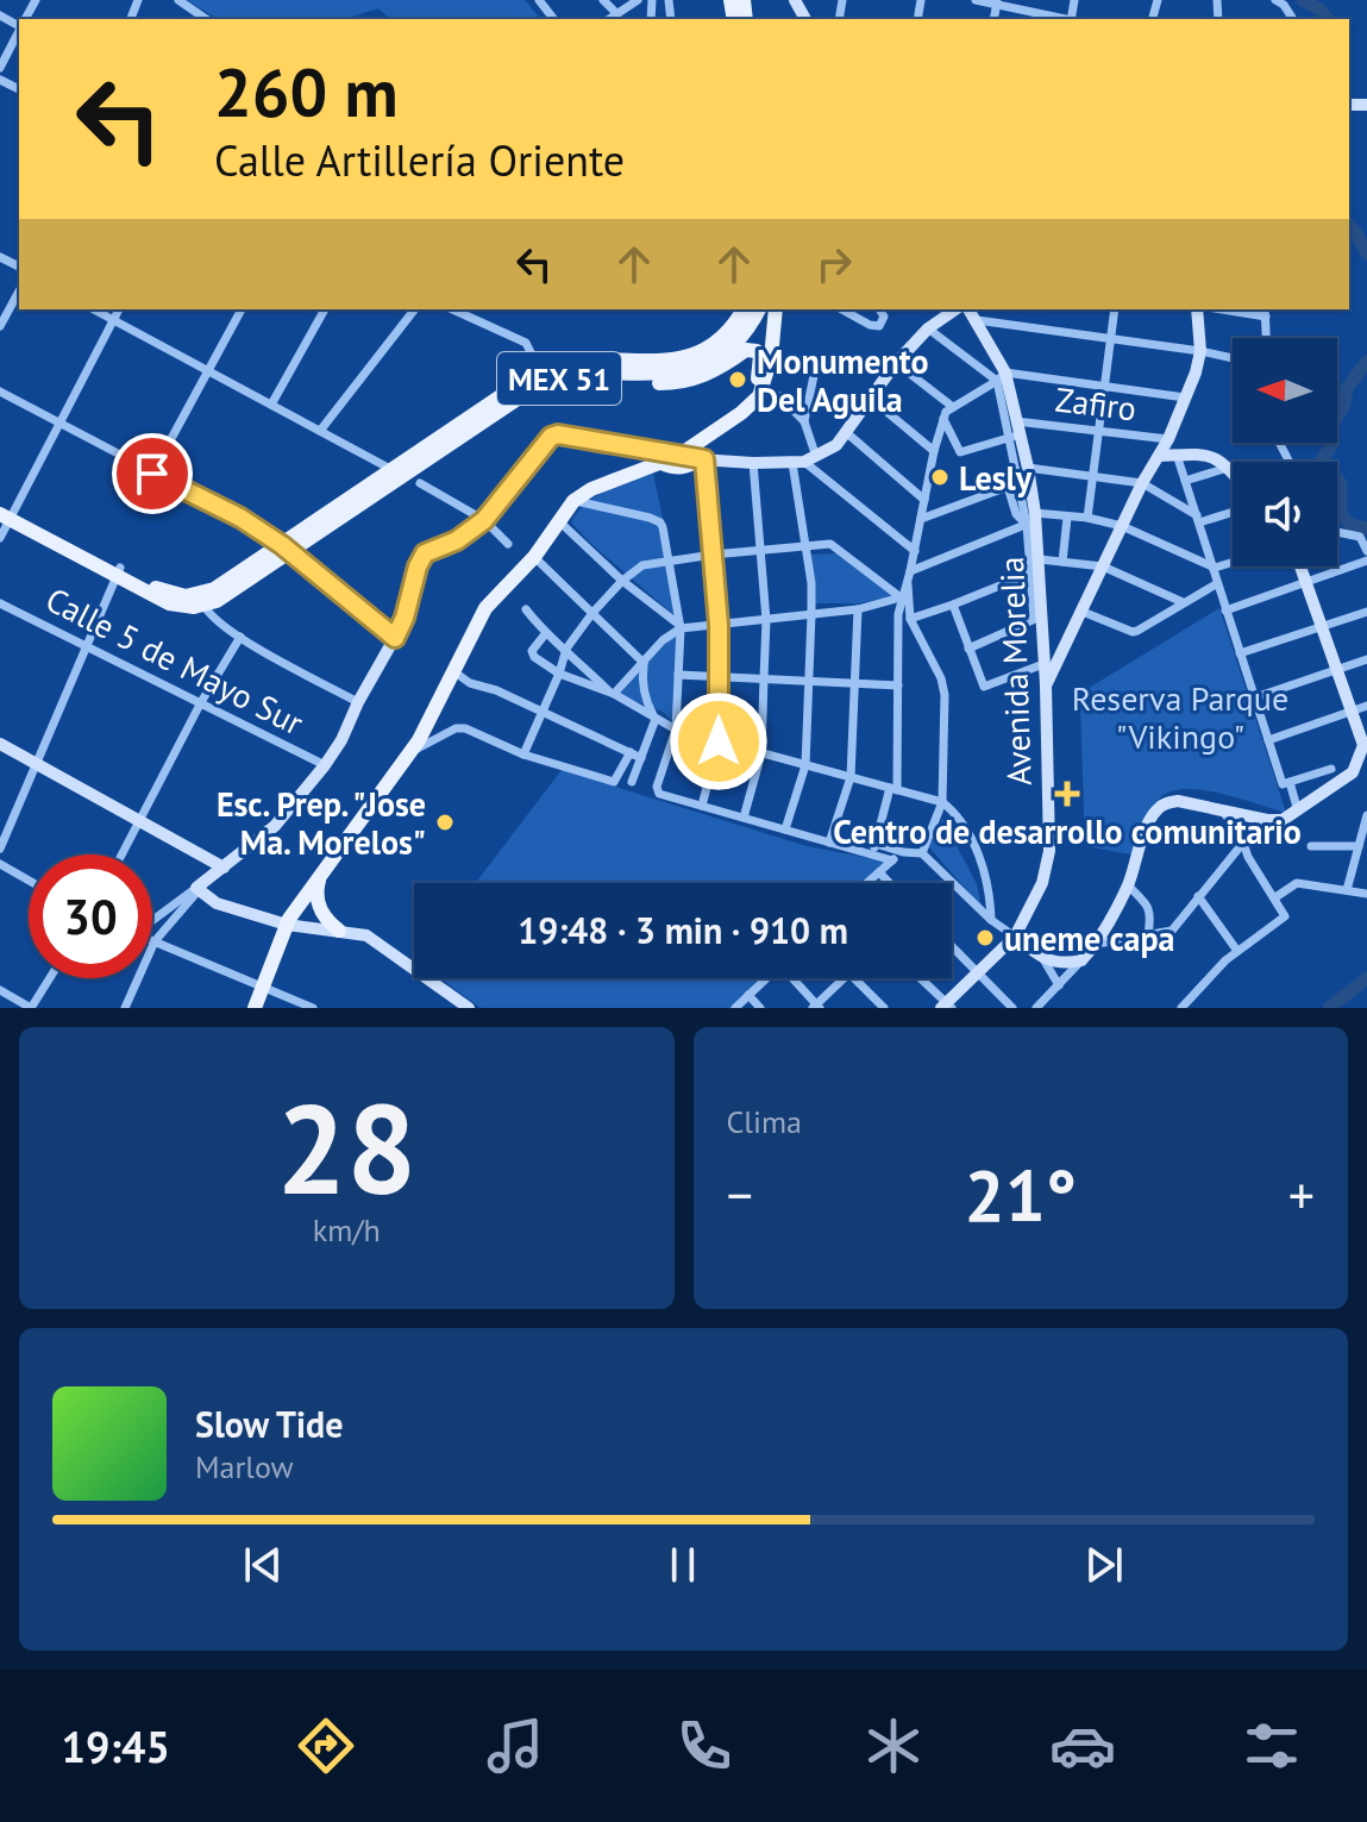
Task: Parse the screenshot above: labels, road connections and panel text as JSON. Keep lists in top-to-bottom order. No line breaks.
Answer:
{"streets":{"main road":["MEX 51"],"street":["Zafiro","Calle 5 de Mayo Sur","Avenida Morelia"]},"crossings":[["Zafiro","Avenida Morelia"]],"parks":["Reserva Parque \"Vikingo\""],"places":{"other":["Monumento Del Aguila","Lesly","Esc. Prep. \"Jose Ma. Morelos\"","uneme capa"],"health":["Centro de desarrollo comunitario"]},"north":"left","page":{"turn":["260 m","Calle Artillería Oriente"],"limit":"30","trip":"19:48 · 3 min · 910 m","tile":[["28","km/h"],"Clima"],"heat":["−","21°","+"],"song":["Slow Tide","Marlow"],"tabs":"19:45"}}
